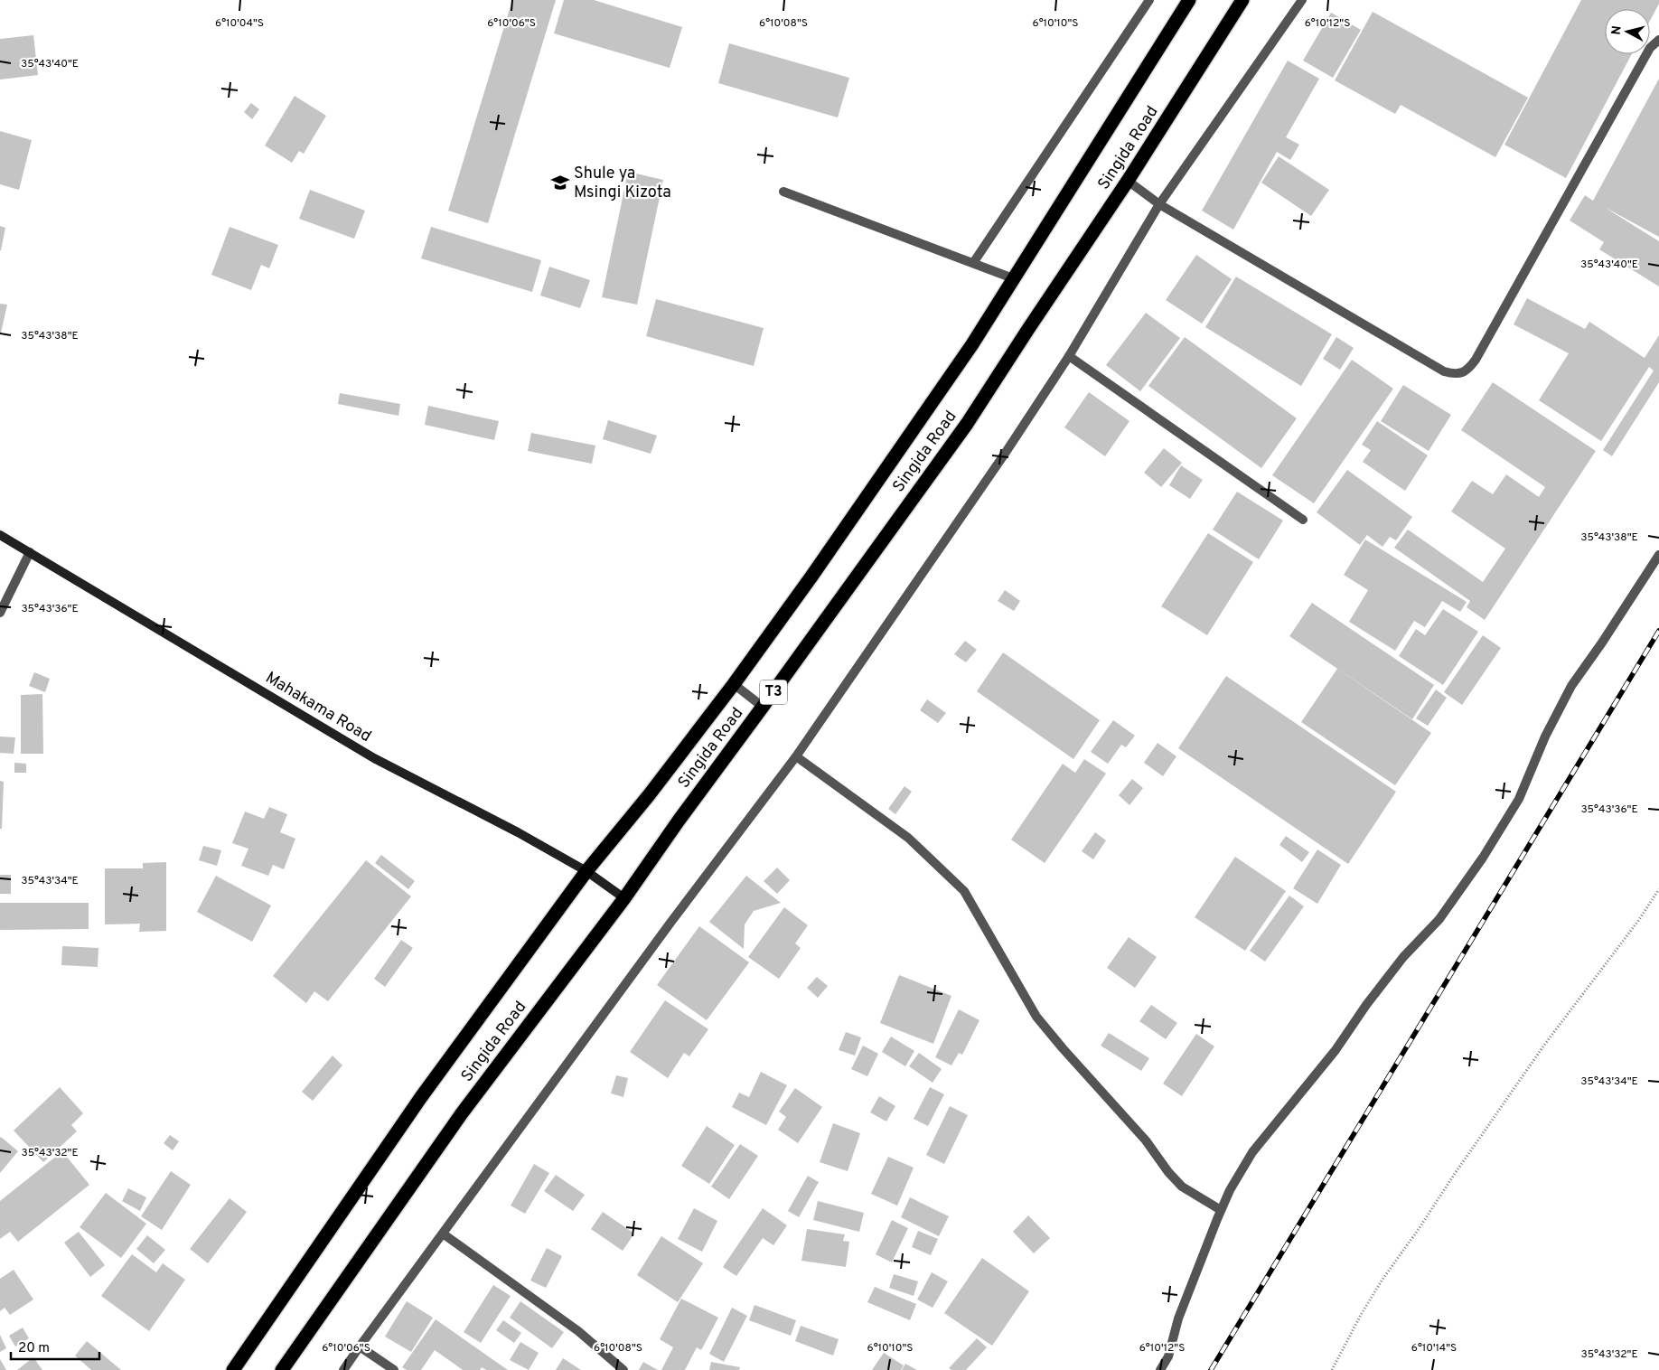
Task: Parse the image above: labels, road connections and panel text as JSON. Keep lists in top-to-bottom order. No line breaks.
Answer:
{"streets":{"highway":["Singida Road","T3"],"street":["Mahakama Road"]},"crossings":[["Singida Road","Mahakama Road"]],"places":{"school or university":["Shule ya Msingi Kizota"]},"scale_bar":"20 m","north":"left","coordinates":["6°10'04\"S","6°10'06\"S","6°10'08\"S","6°10'10\"S","6°10'12\"S","35°43'40\"E","35°43'38\"E","35°43'36\"E","35°43'34\"E","35°43'32\"E","6°10'14\"S"]}
